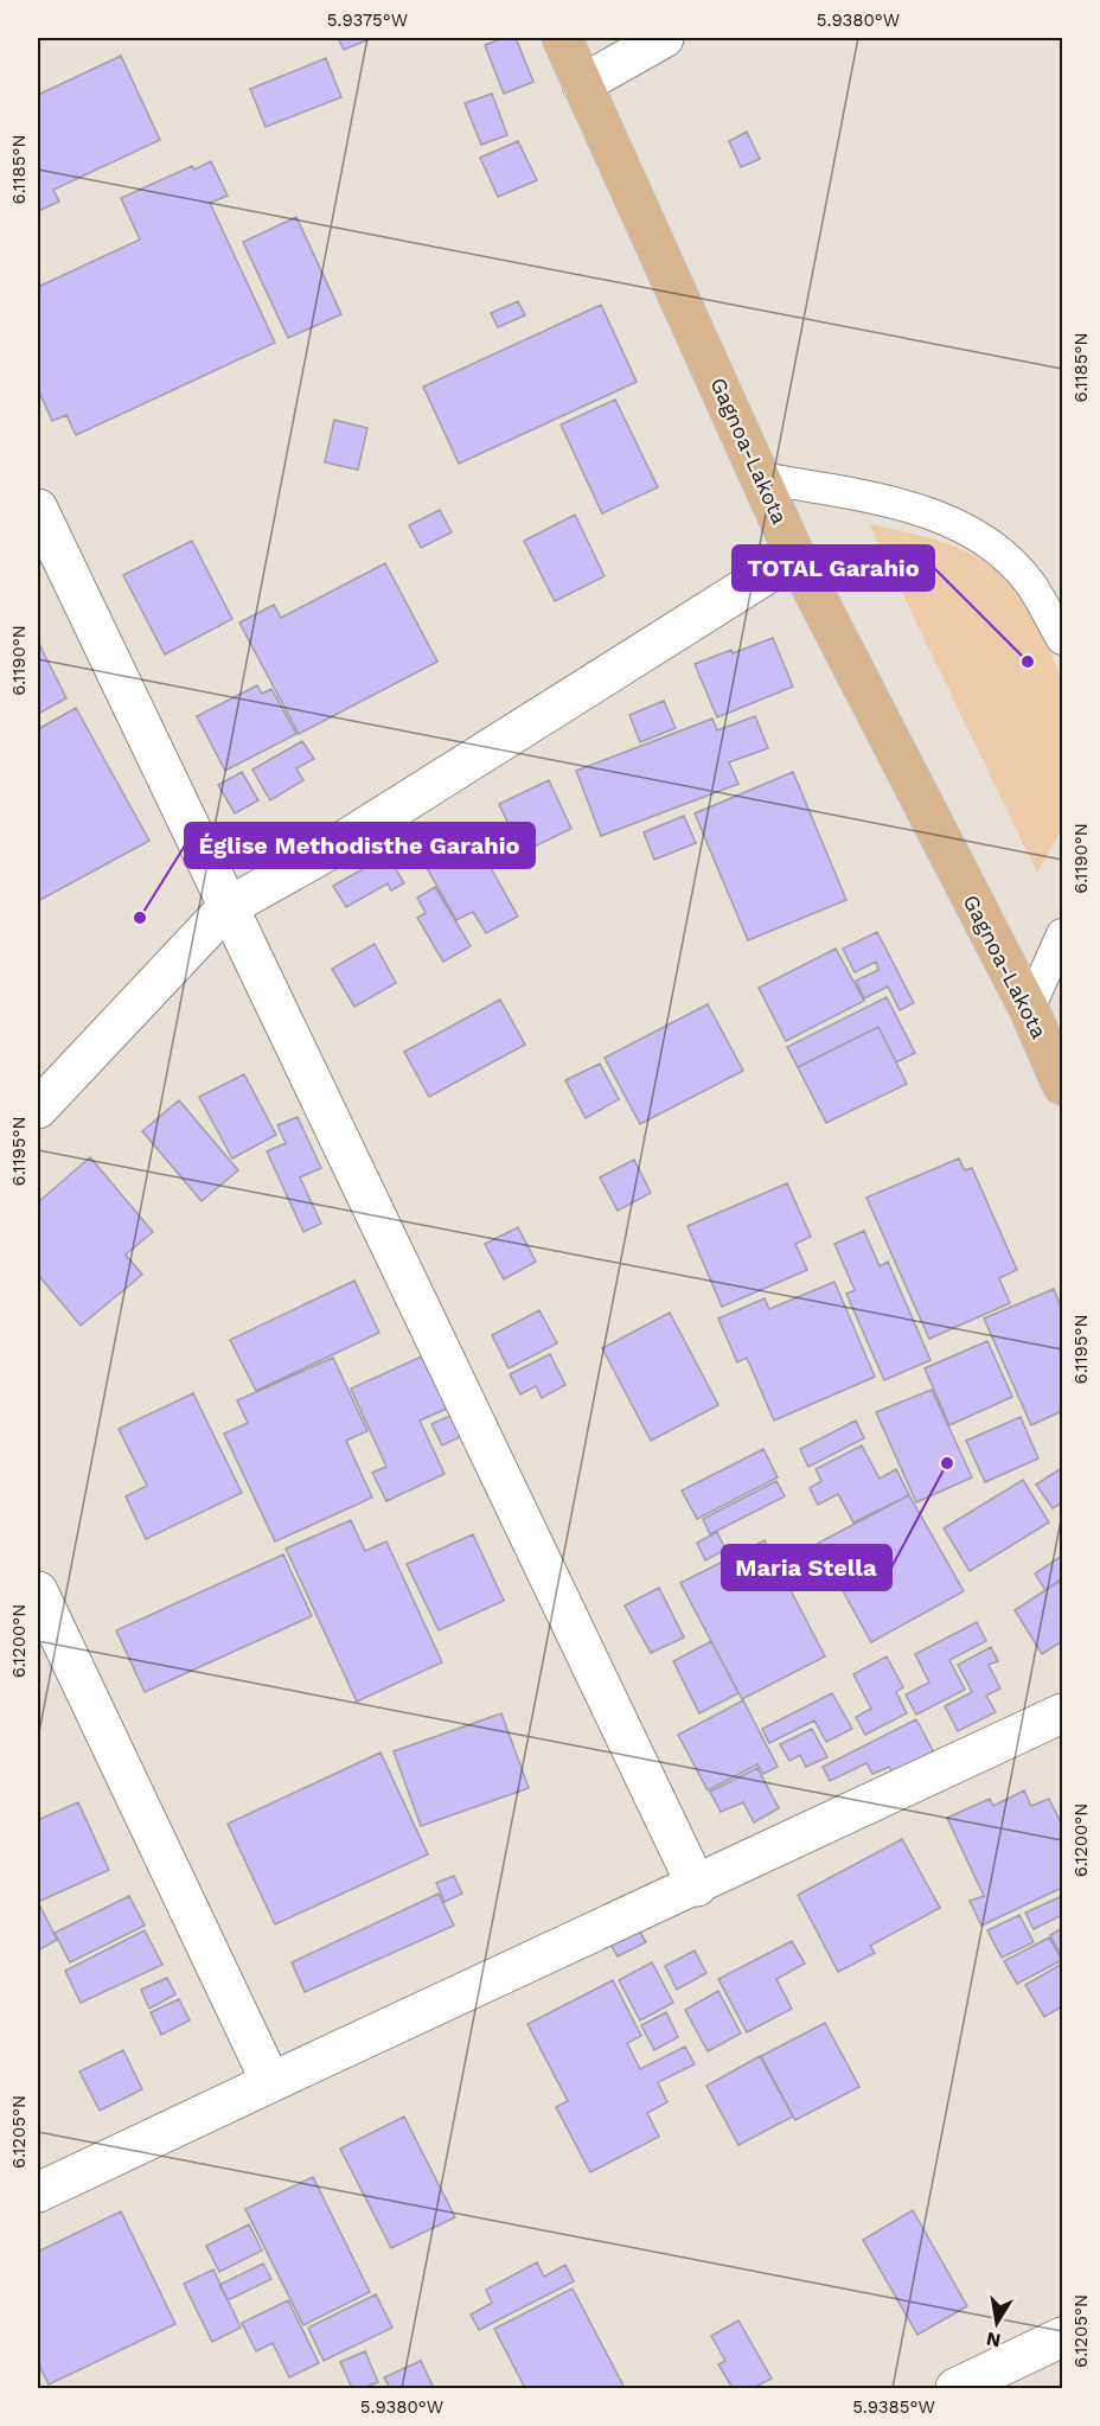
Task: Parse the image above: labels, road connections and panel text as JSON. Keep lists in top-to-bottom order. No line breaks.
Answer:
{"streets":{"main road":["Gagnoa-Lakota"]},"places":["TOTAL Garahio","Église Methodisthe Garahio","Maria Stella"],"north":"bottom","coordinates":["5.9375°W","5.9380°W","6.1185°N","6.1190°N","6.1195°N","6.1200°N","6.1205°N","5.9385°W"]}
